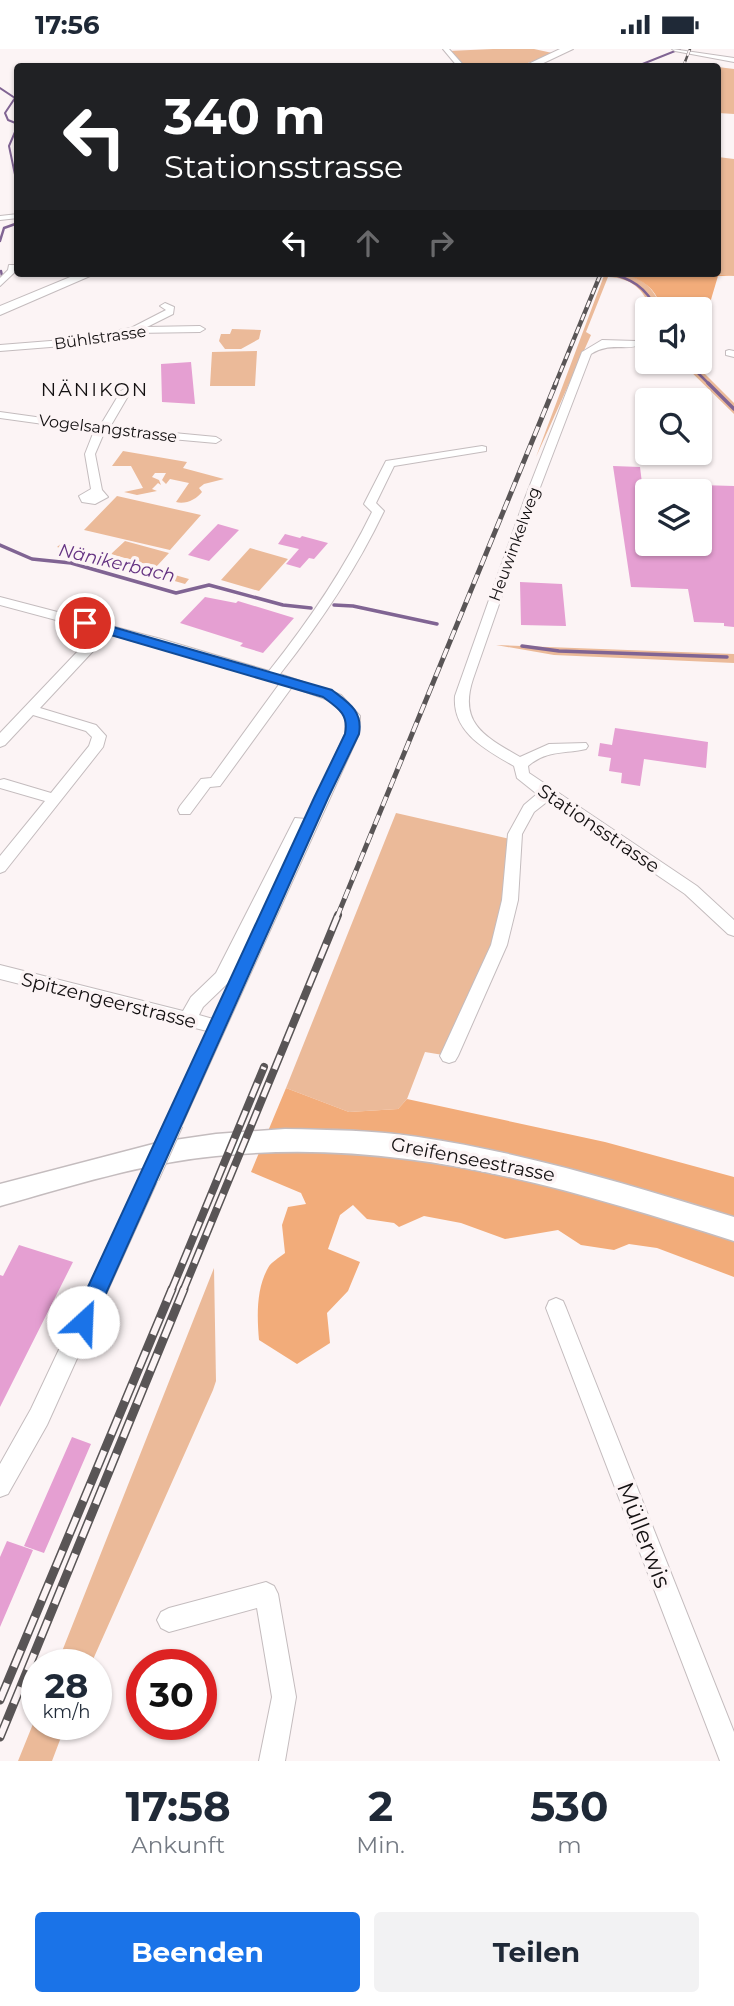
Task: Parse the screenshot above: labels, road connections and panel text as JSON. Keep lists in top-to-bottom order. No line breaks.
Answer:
{"streets":{"street":["Bühlstrasse","Vogelsangstrasse","Heuwinkelweg","Stationsstrasse","Spitzengeerstrasse","Greifenseestrasse","Müllerwis"]},"crossings":[["Heuwinkelweg","Stationsstrasse"]],"districts":["NÄNIKON"],"water":["Nänikerbach"],"page":{"status":"17:56","turn":["340 m","Stationsstrasse"],"speed":"28 km/h","limit":"30","eta":["17:58","Ankunft","2","Min.","530","m"],"buttons":["Beenden","Teilen"]}}
